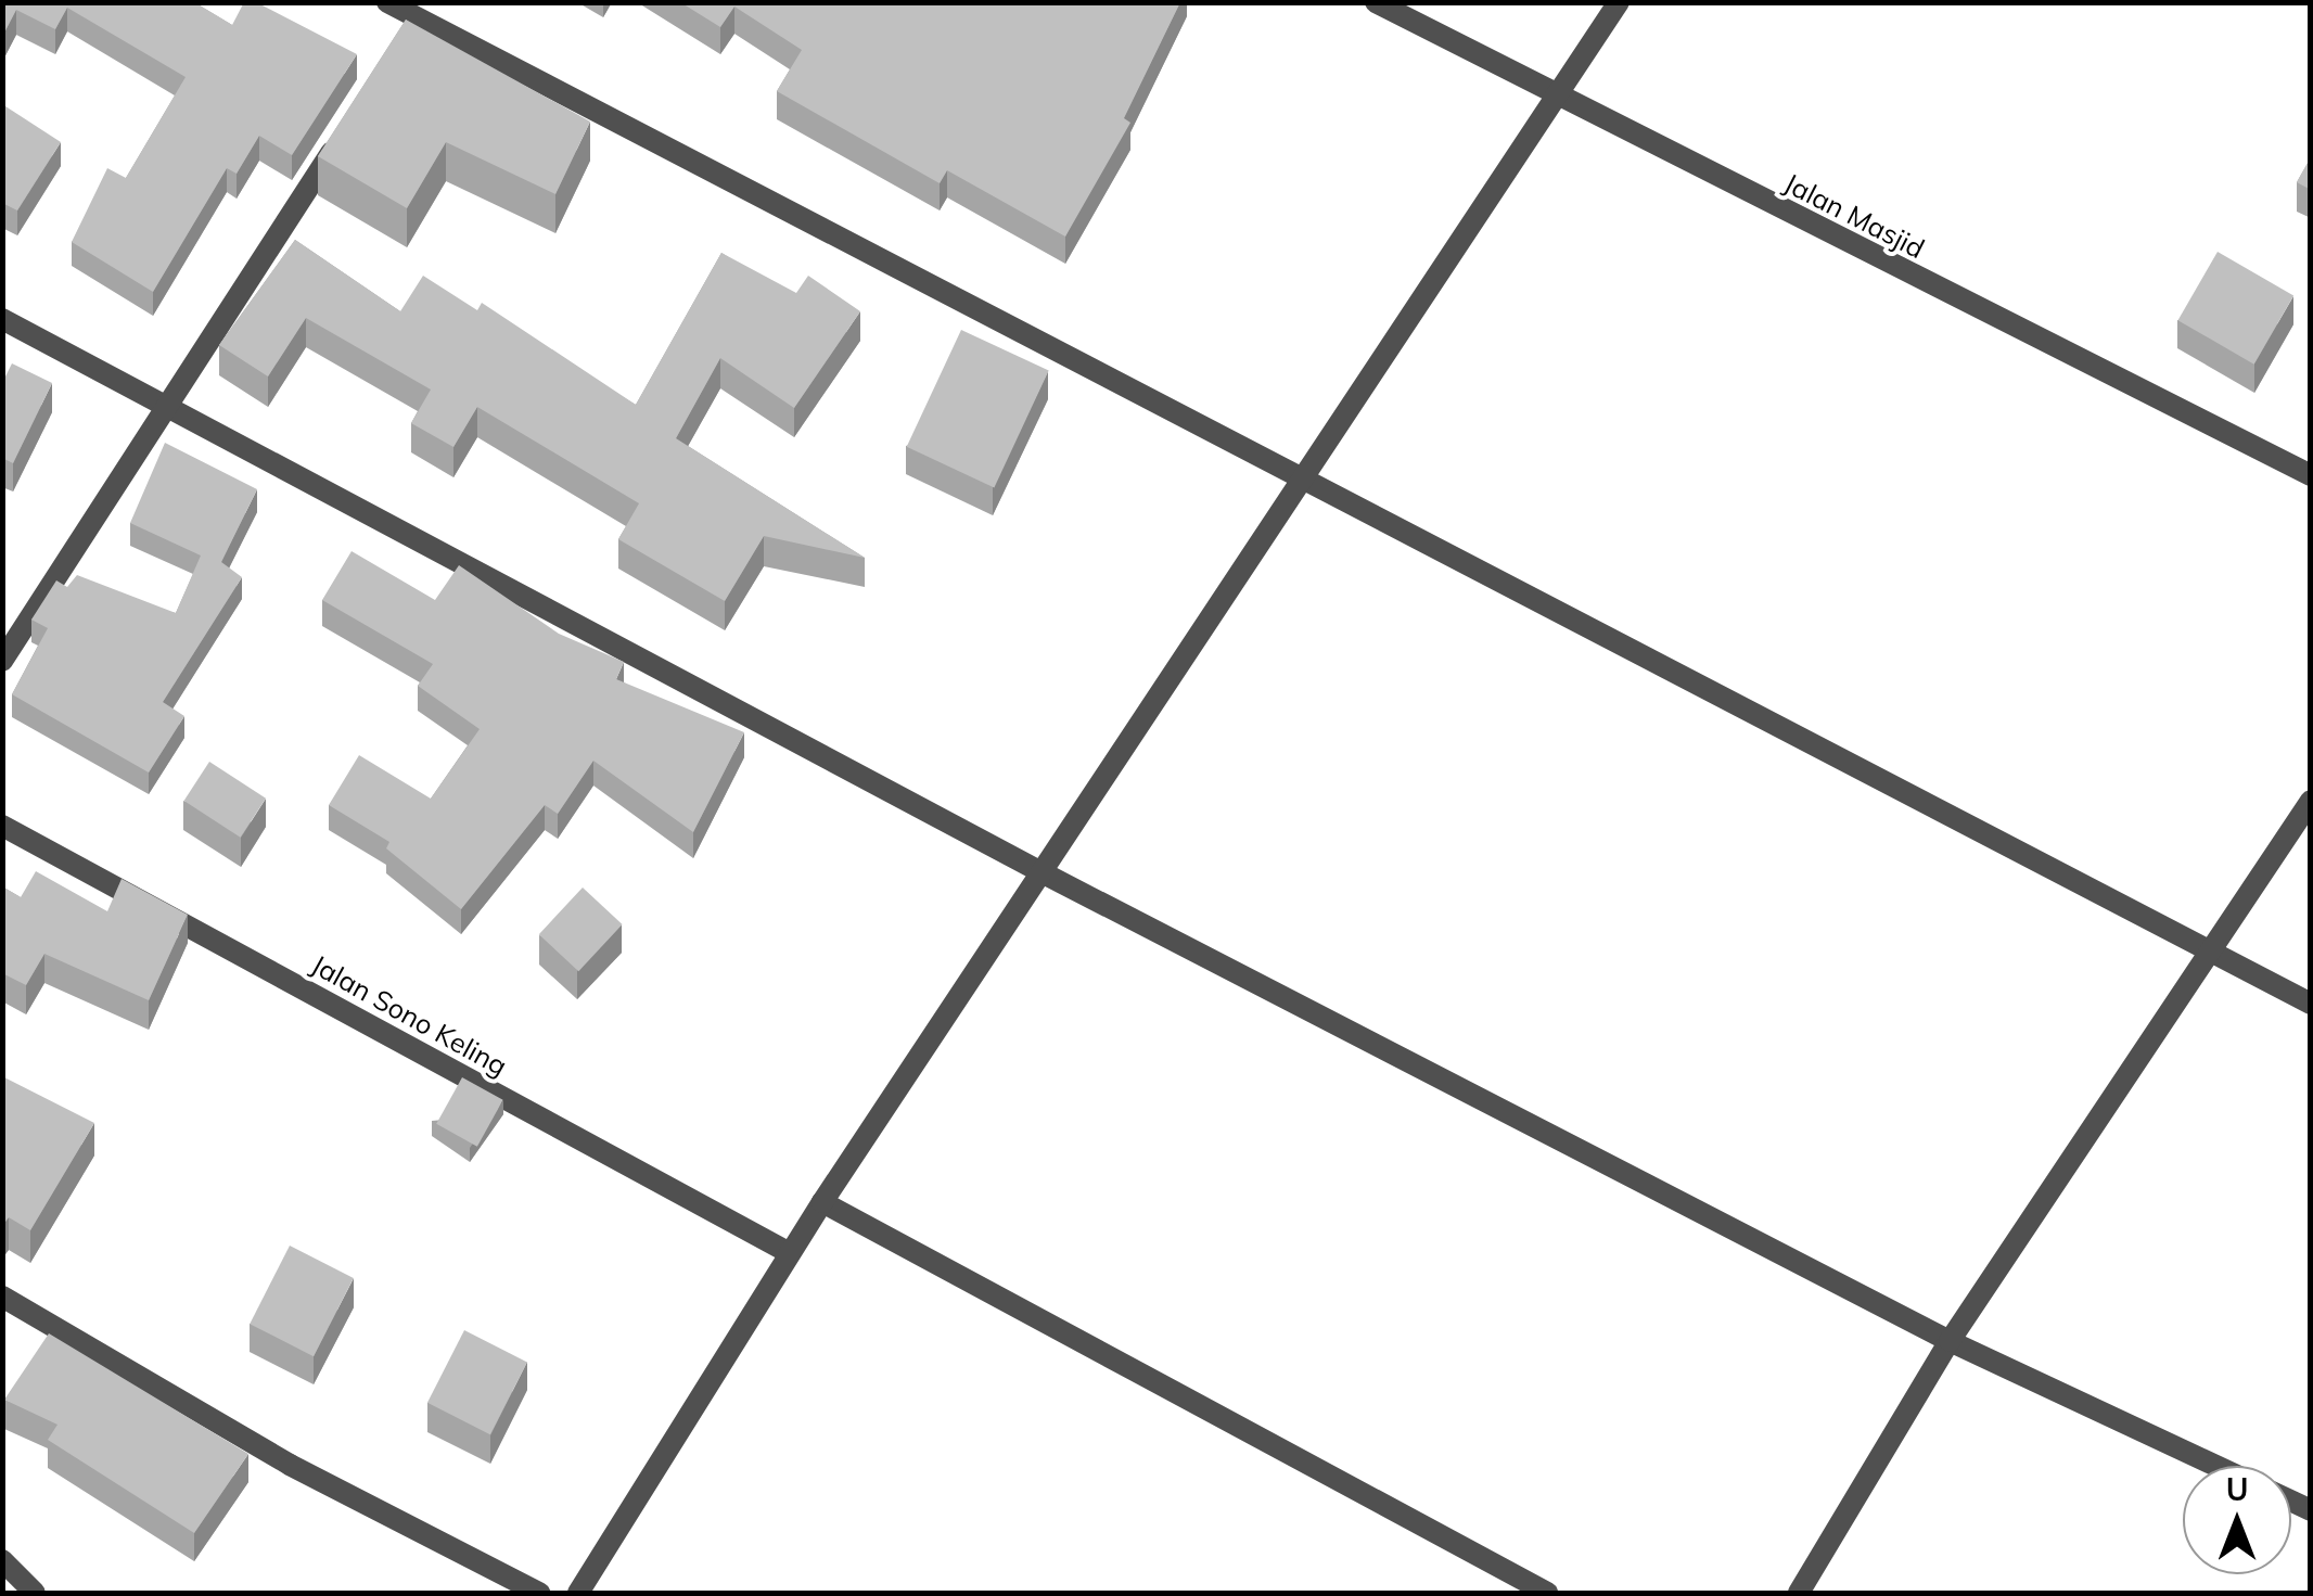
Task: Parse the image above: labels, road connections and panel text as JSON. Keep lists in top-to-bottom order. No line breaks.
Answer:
{"streets":{"street":["Jalan Masjid","Jalan Sono Keling"]},"north":"top"}
